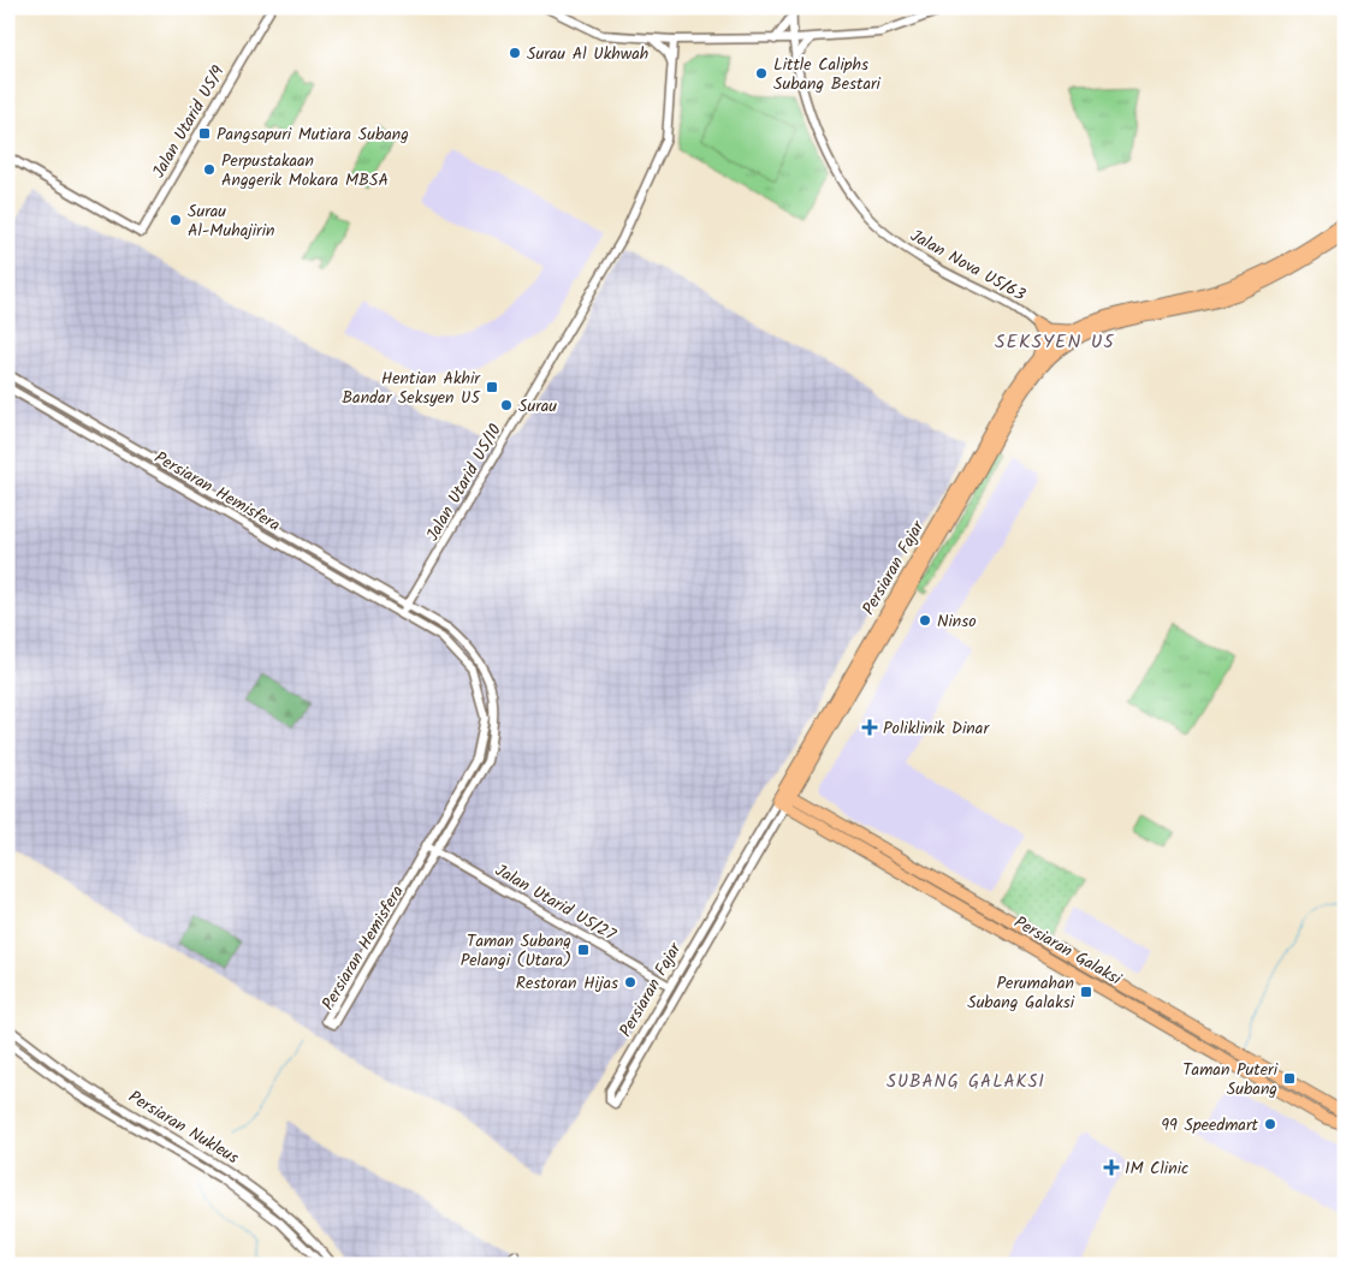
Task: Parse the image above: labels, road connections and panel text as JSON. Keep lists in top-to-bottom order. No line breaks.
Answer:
{"streets":{"main road":["Persiaran Fajar","Persiaran Galaksi"],"street":["Jalan Utarid U5/9","Jalan Nova U5/63","Jalan Utarid U5/10","Persiaran Hemisfera","Jalan Utarid U5/27","Persiaran Nukleus"]},"crossings":[["Jalan Nova U5/63","Persiaran Fajar"],["Jalan Utarid U5/10","Persiaran Hemisfera"],["Persiaran Hemisfera","Jalan Utarid U5/27"],["Persiaran Fajar","Jalan Utarid U5/27"],["Persiaran Fajar","Persiaran Galaksi"]],"districts":["SEKSYEN U5","SUBANG GALAKSI"],"places":{"other":["Surau Al Ukhwah","Little Caliphs Subang Bestari","Perpustakaan Anggerik Mokara MBSA","Surau Al-Muhajirin","Surau","Ninso","Restoran Hijas","99 Speedmart"],"transit":["Pangsapuri Mutiara Subang","Hentian Akhir Bandar Seksyen U5","Taman Subang Pelangi (Utara)","Perumahan Subang Galaksi","Taman Puteri Subang"],"health":["Poliklinik Dinar","1M Clinic"]}}
